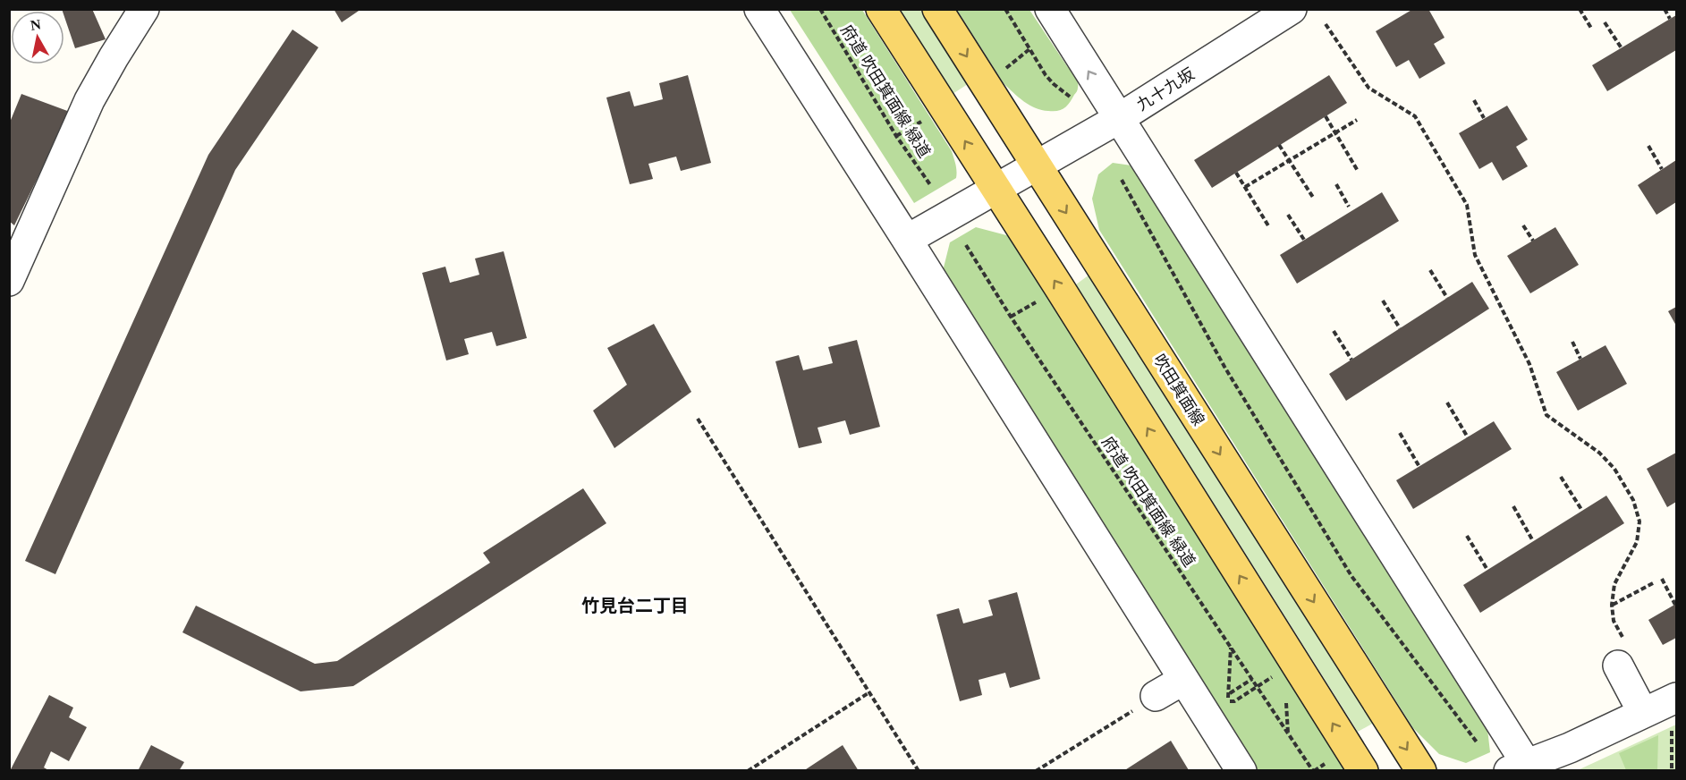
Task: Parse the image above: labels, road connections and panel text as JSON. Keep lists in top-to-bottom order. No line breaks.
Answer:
{"streets":{"main road":["吹田箕面線"],"street":["九十九坂"],"path":["府道 吹田箕面線 緑道"]},"crossings":[["九十九坂","吹田箕面線"]],"districts":["竹見台二丁目"],"north":"top"}
